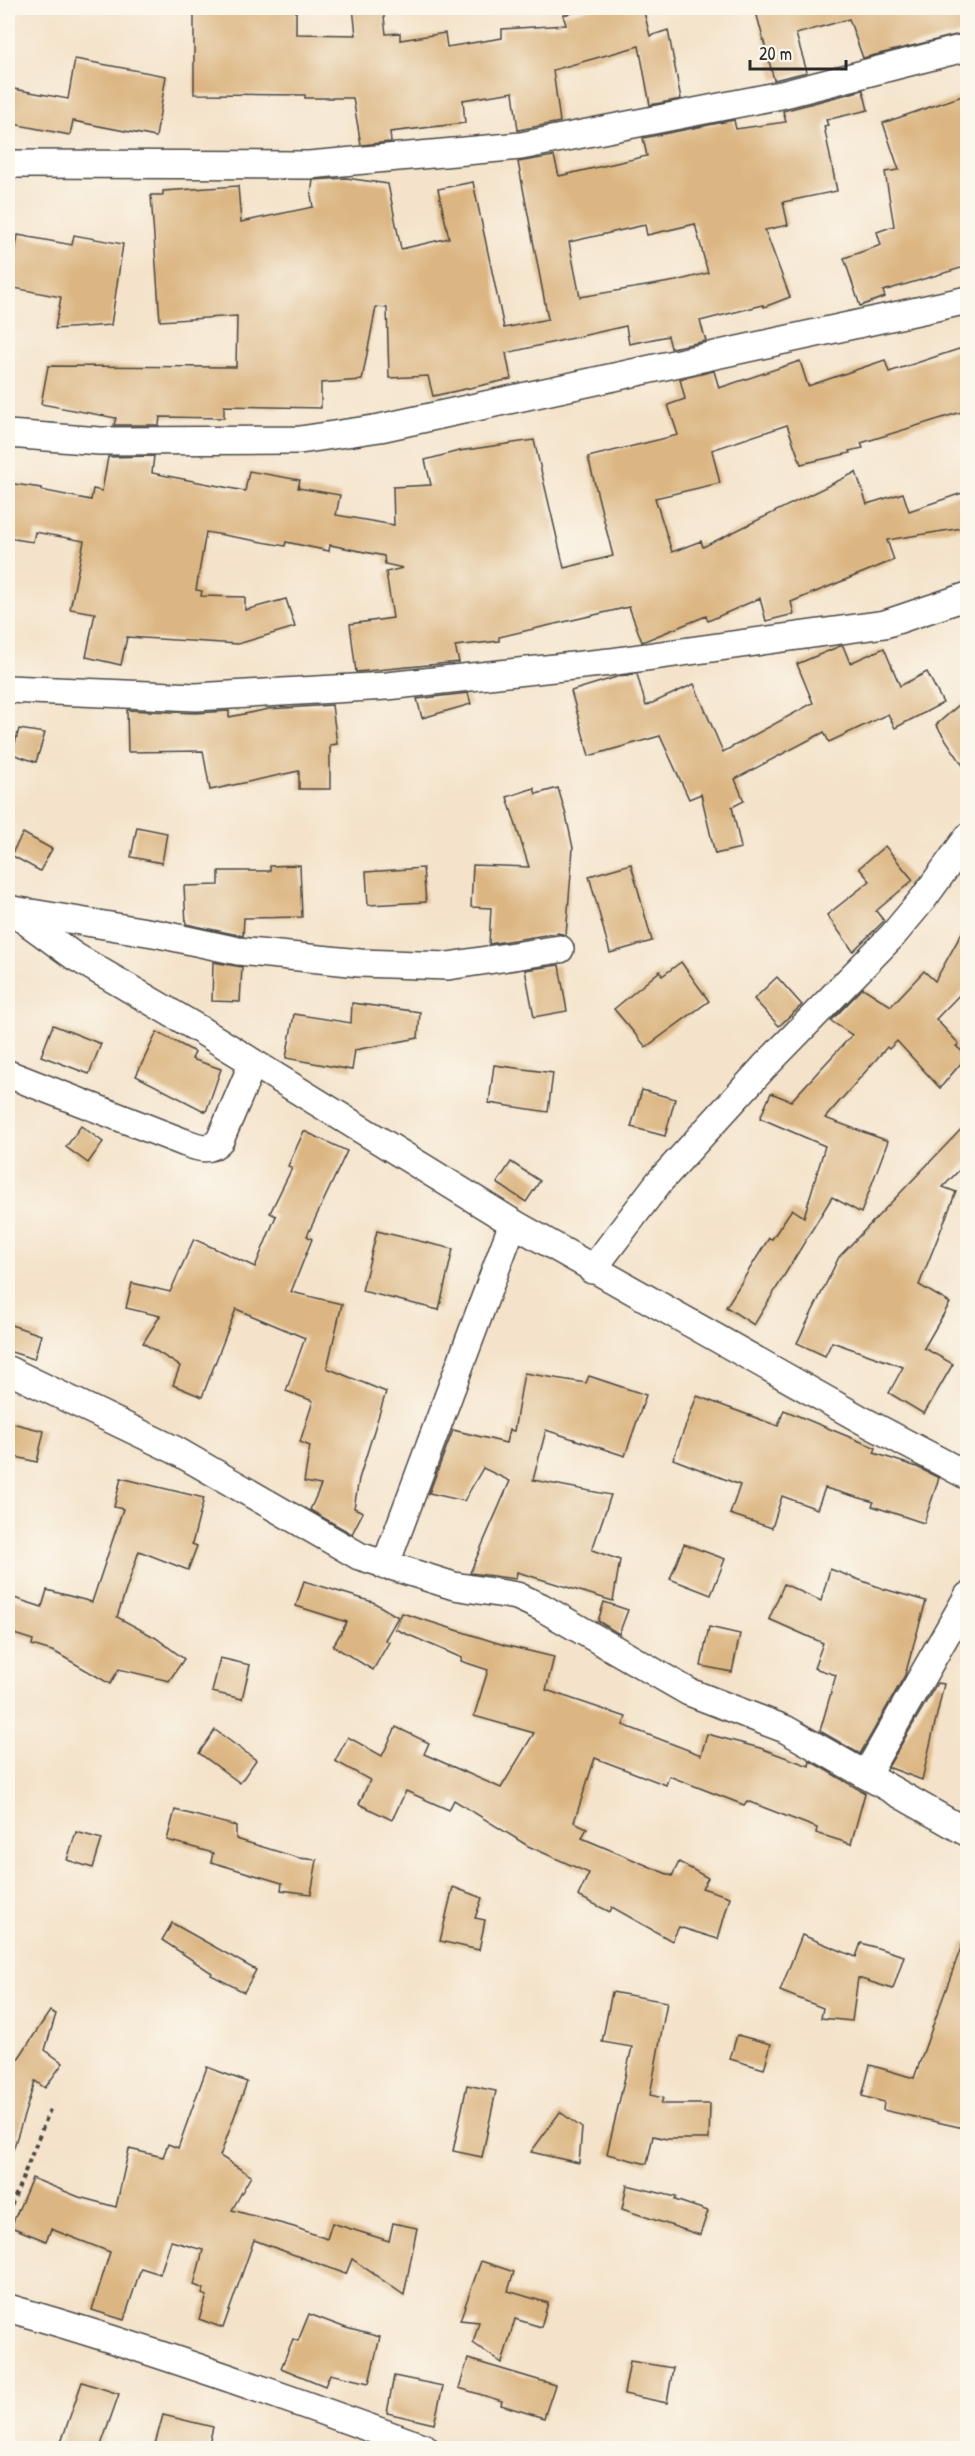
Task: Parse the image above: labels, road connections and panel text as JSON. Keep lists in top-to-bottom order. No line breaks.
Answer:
{"scale_bar":"20 m"}
